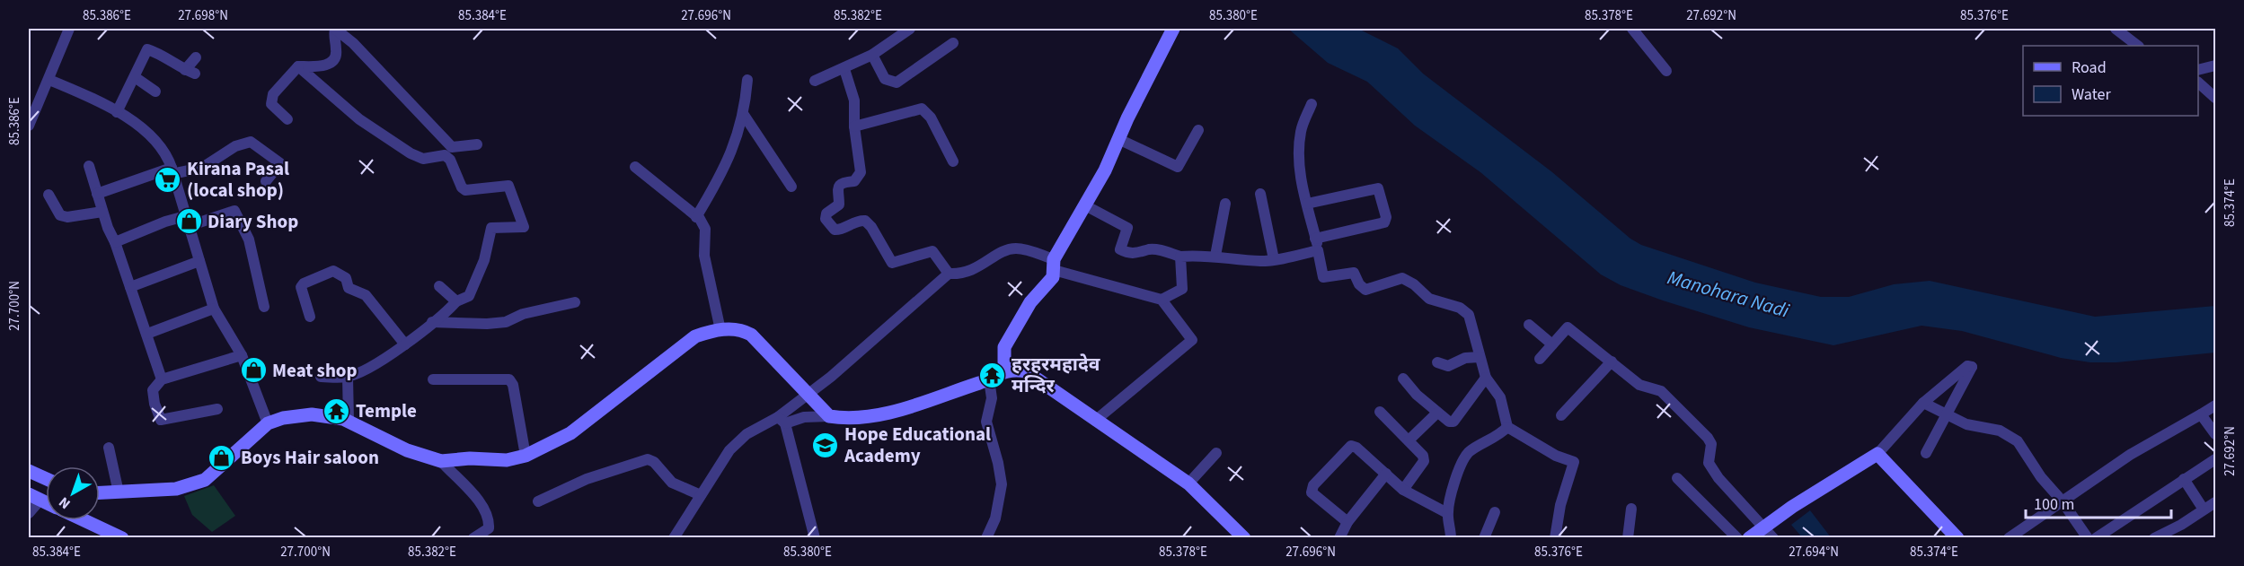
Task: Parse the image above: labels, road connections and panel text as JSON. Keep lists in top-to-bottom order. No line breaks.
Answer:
{"water":["Manohara Nadi"],"places":{"supermarket":["Kirana Pasal (local shop)"],"shop":["Diary Shop","Meat shop","Boys Hair saloon"],"temple":["हरहरमहादेव मन्दिर","Temple"],"school or university":["Hope Educational Academy"]},"legend":["Road","Water"],"scale_bar":"100 m","north":"bottom left","coordinates":["85.386°E","27.698°N","85.384°E","27.696°N","85.382°E","85.380°E","85.378°E","27.692°N","85.376°E","85.374°E","27.700°N","27.694°N"]}
